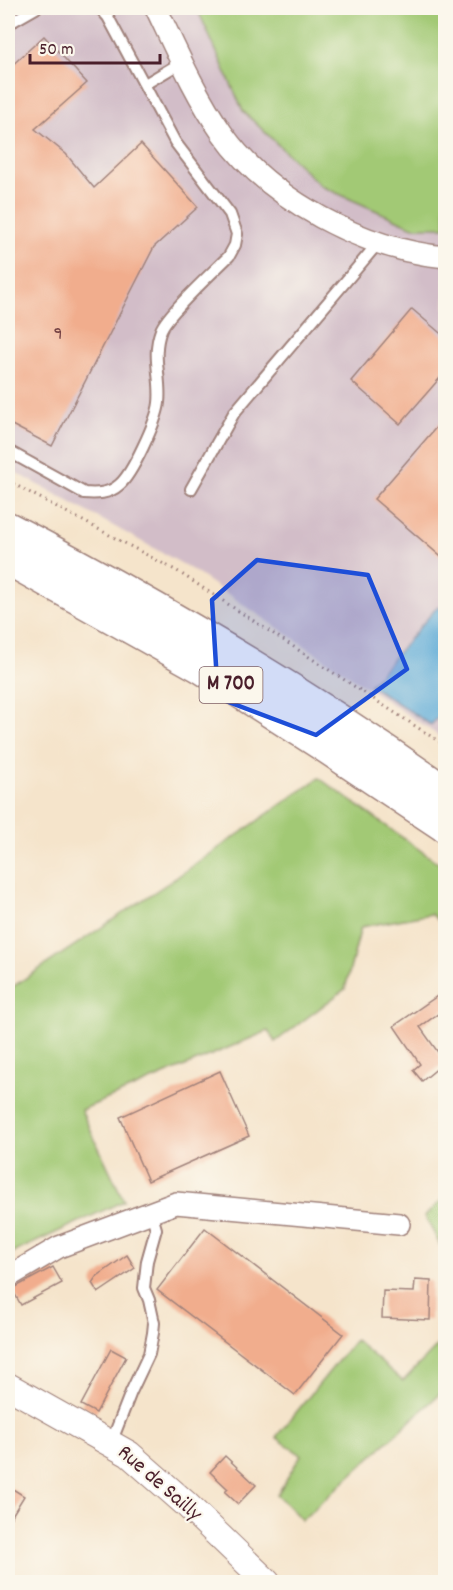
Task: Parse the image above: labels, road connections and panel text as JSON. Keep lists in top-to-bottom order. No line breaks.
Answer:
{"streets":{"highway":["M 700"],"street":["Rue de Sailly"]},"house_numbers":["9"],"scale_bar":"50 m"}
